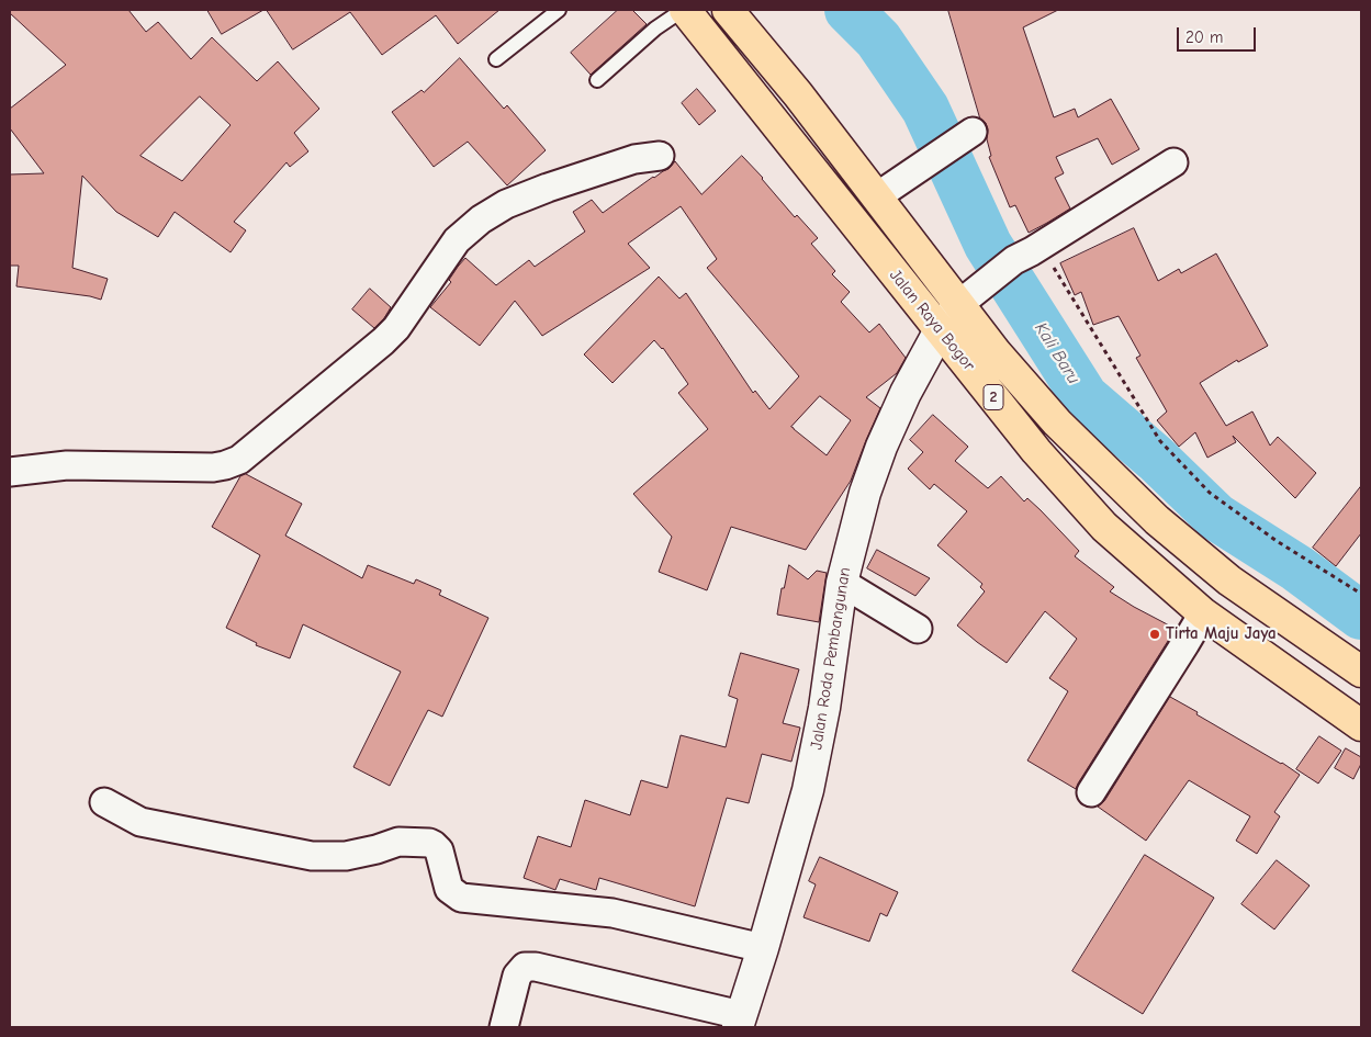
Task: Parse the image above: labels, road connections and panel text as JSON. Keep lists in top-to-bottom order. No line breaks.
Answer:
{"streets":{"highway":["Jalan Raya Bogor","2"],"street":["Jalan Roda Pembangunan"]},"crossings":[["Jalan Raya Bogor","Jalan Roda Pembangunan"]],"water":["Kali Baru"],"places":["Tirta Maju Jaya"],"scale_bar":"20 m"}
